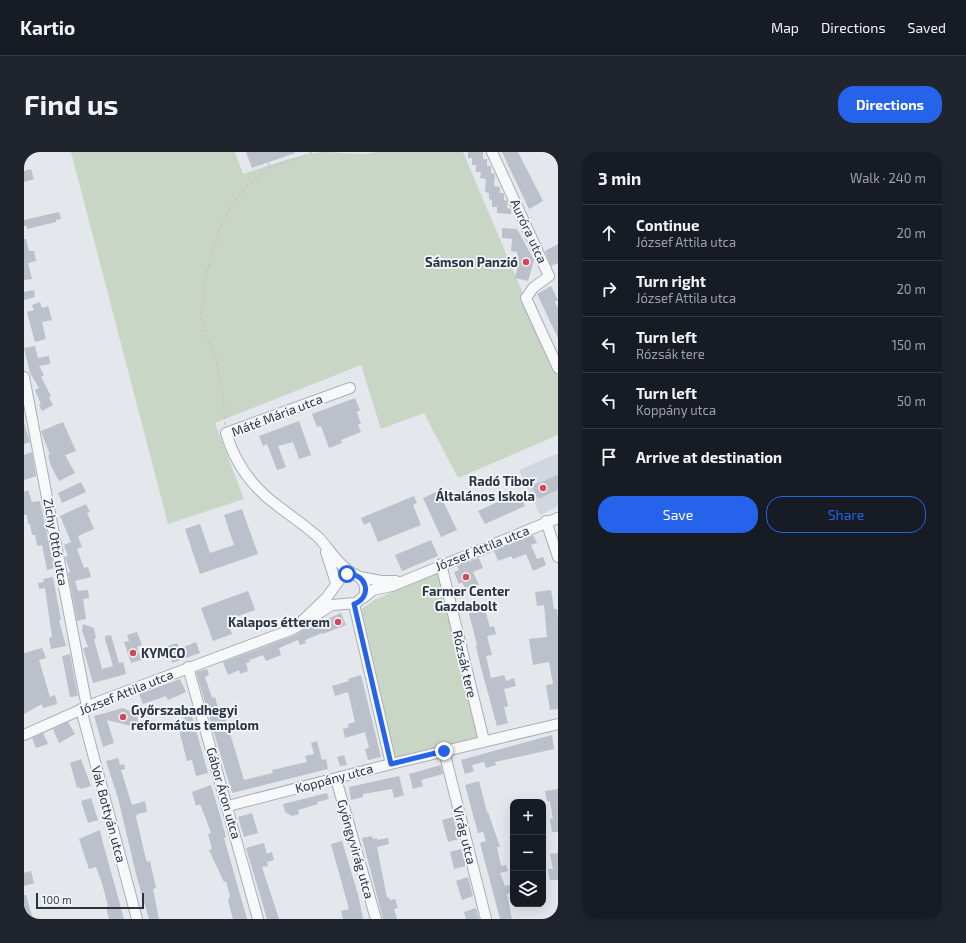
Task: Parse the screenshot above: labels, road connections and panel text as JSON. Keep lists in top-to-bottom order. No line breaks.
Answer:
{"streets":{"street":["Auróra utca","Máté Mária utca","Zichy Ottó utca","József Attila utca","Rózsák tere","Koppány utca","Gábor Áron utca","Vak Bottyán utca","Virág utca","Gyöngyvirág utca"]},"crossings":[["Máté Mária utca","József Attila utca"],["Zichy Ottó utca","József Attila utca"],["Zichy Ottó utca","Vak Bottyán utca"],["József Attila utca","Rózsák tere"],["József Attila utca","Gábor Áron utca"],["József Attila utca","Vak Bottyán utca"],["Rózsák tere","Koppány utca"],["Koppány utca","Gábor Áron utca"],["Koppány utca","Virág utca"],["Koppány utca","Gyöngyvirág utca"]],"places":["Sámson Panzió","Radó Tibor Általános Iskola","Farmer Center Gazdabolt","Kalapos étterem","KYMCO","Győrszabadhegyi református templom"],"scale_bar":"100 m","page":{"header":"Kartio","nav":["Map","Directions","Saved"],"buttons":["Directions",["Save","Share"]],"title":"Find us","heading":["3 min","Walk · 240 m"],"list":[["Continue","József Attila utca","20 m"],["Turn right","József Attila utca","20 m"],["Turn left","Rózsák tere","150 m"],["Turn left","Koppány utca","50 m"],"Arrive at destination"],"map_buttons":["+","−"],"scale":"100 m"}}
